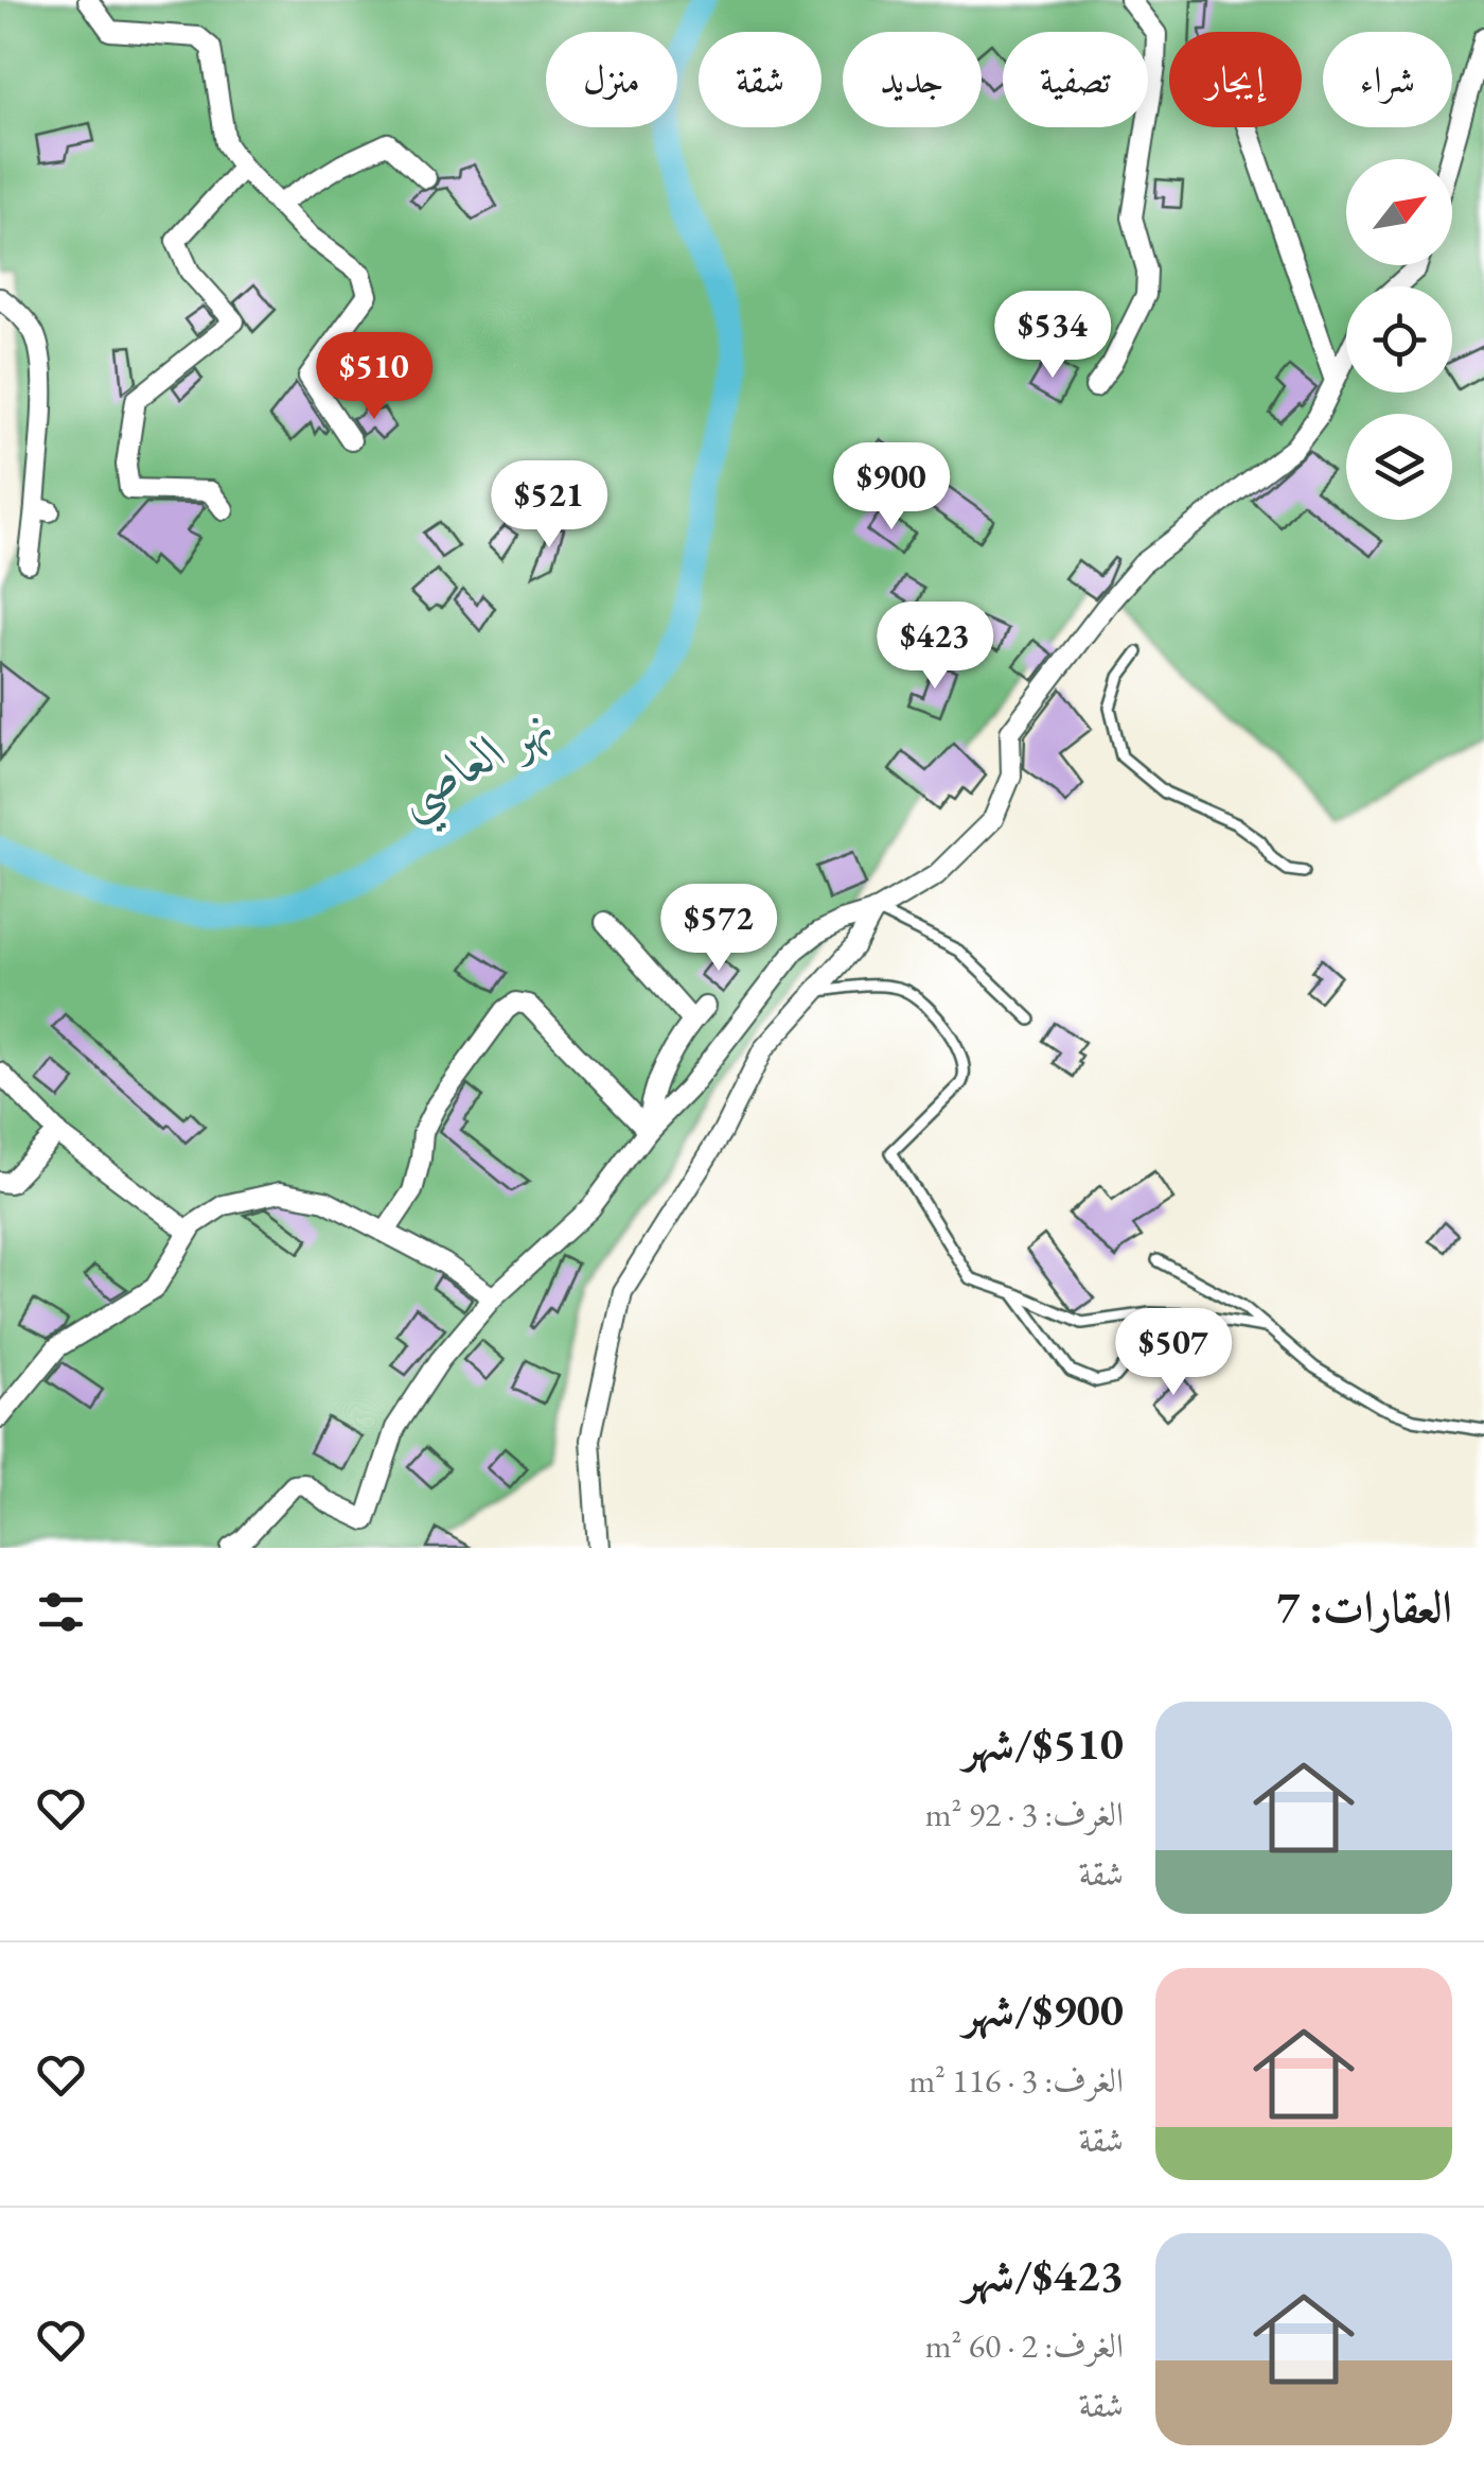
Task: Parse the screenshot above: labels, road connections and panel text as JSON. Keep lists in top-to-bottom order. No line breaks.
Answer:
{"water":["نهر العاصي"],"north":"top right","page":{"chip":["شراء","إيجار","تصفية","جديد","شقة","منزل"],"price":["$534","$510","$900","$521","$423","$572","$507"],"heading":"العقارات: 7","list":[{"name":"$510/شهر","note":"الغرف: 3 · 92 m² · شقة"},{"name":"$900/شهر","note":"الغرف: 3 · 116 m² · شقة"},{"name":"$423/شهر","note":"الغرف: 2 · 60 m² · شقة"}]}}
